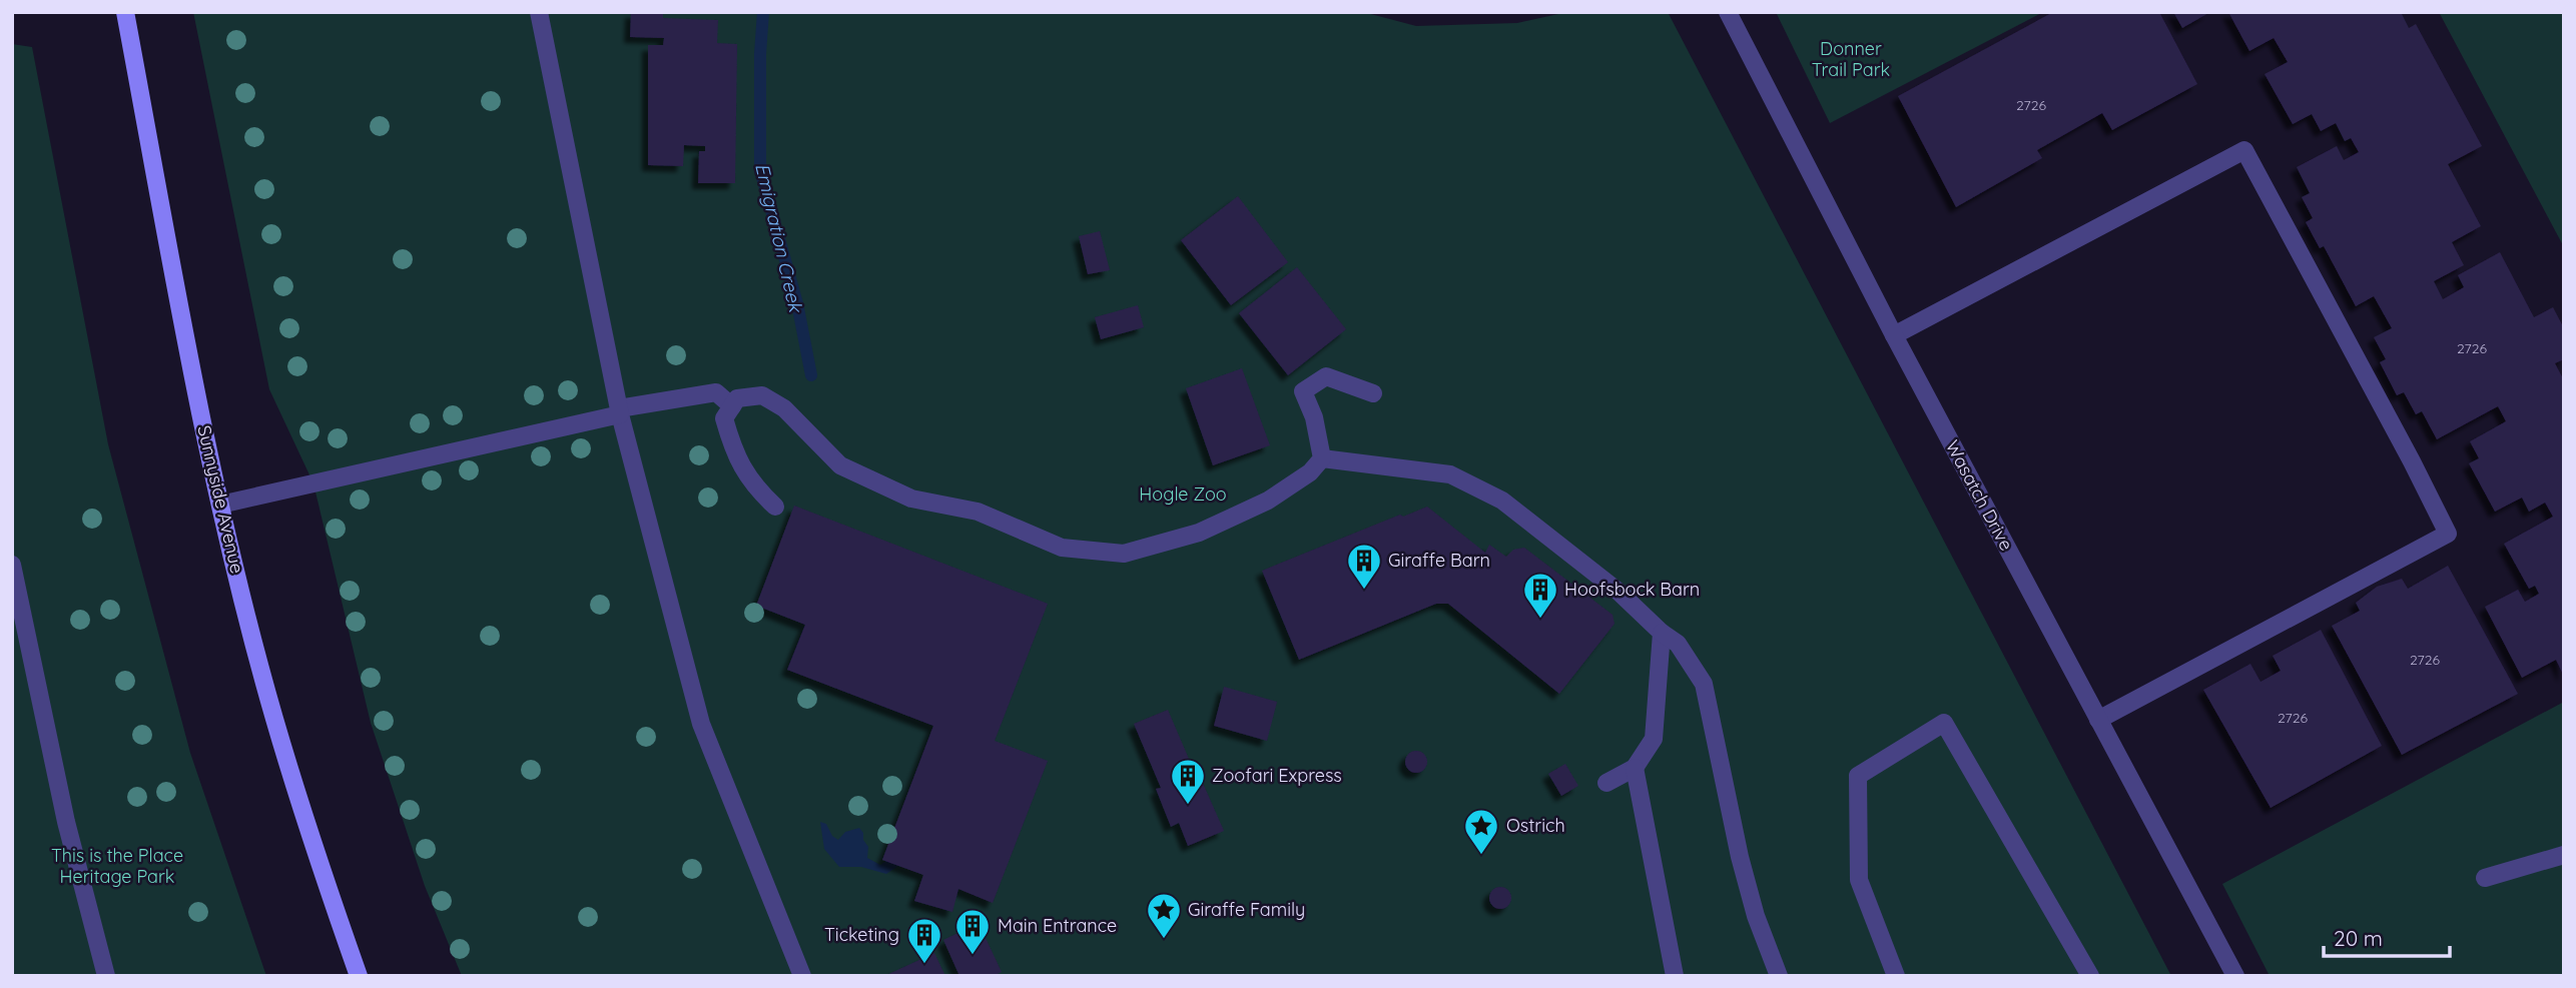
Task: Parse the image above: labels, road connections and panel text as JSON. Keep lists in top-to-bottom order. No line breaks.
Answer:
{"streets":{"main road":["Sunnyside Avenue"],"street":["Wasatch Drive"]},"water":["Emigration Creek"],"parks":["Donner Trail Park","Hogle Zoo","This is the Place Heritage Park"],"places":{"building":["Giraffe Barn","Hoofsbock Barn","Zoofari Express","Main Entrance","Ticketing"],"place":["Ostrich","Giraffe Family"]},"house_numbers":["2726","2726","2726","2726"],"scale_bar":"20 m"}
